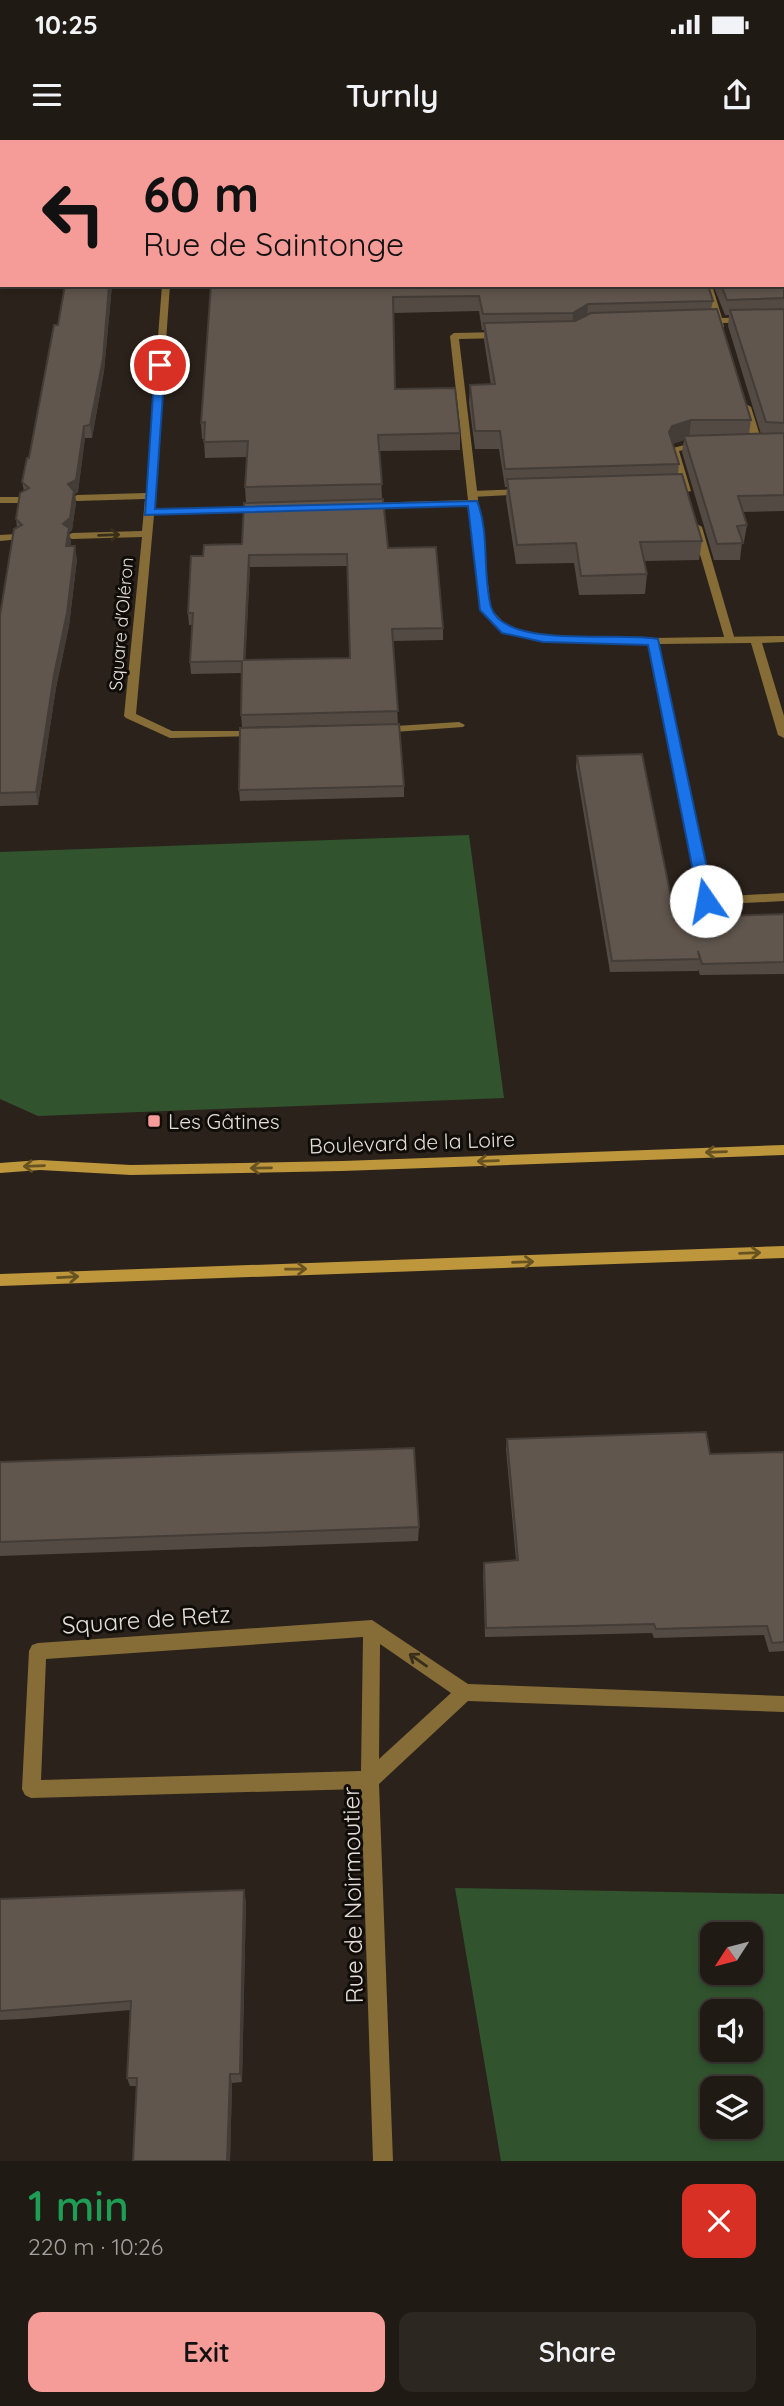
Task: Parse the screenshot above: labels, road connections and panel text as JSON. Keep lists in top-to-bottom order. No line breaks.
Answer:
{"streets":{"street":["Square d'Oléron","Boulevard de la Loire","Square de Retz","Rue de Noirmoutier"]},"crossings":[["Square de Retz","Rue de Noirmoutier"]],"places":{"transit":["Les Gâtines"]},"north":"bottom left","page":{"status":"10:25","header":"Turnly","turn":["60 m","Rue de Saintonge"],"heading":["1 min","220 m · 10:26"],"buttons":["Exit","Share"]}}
